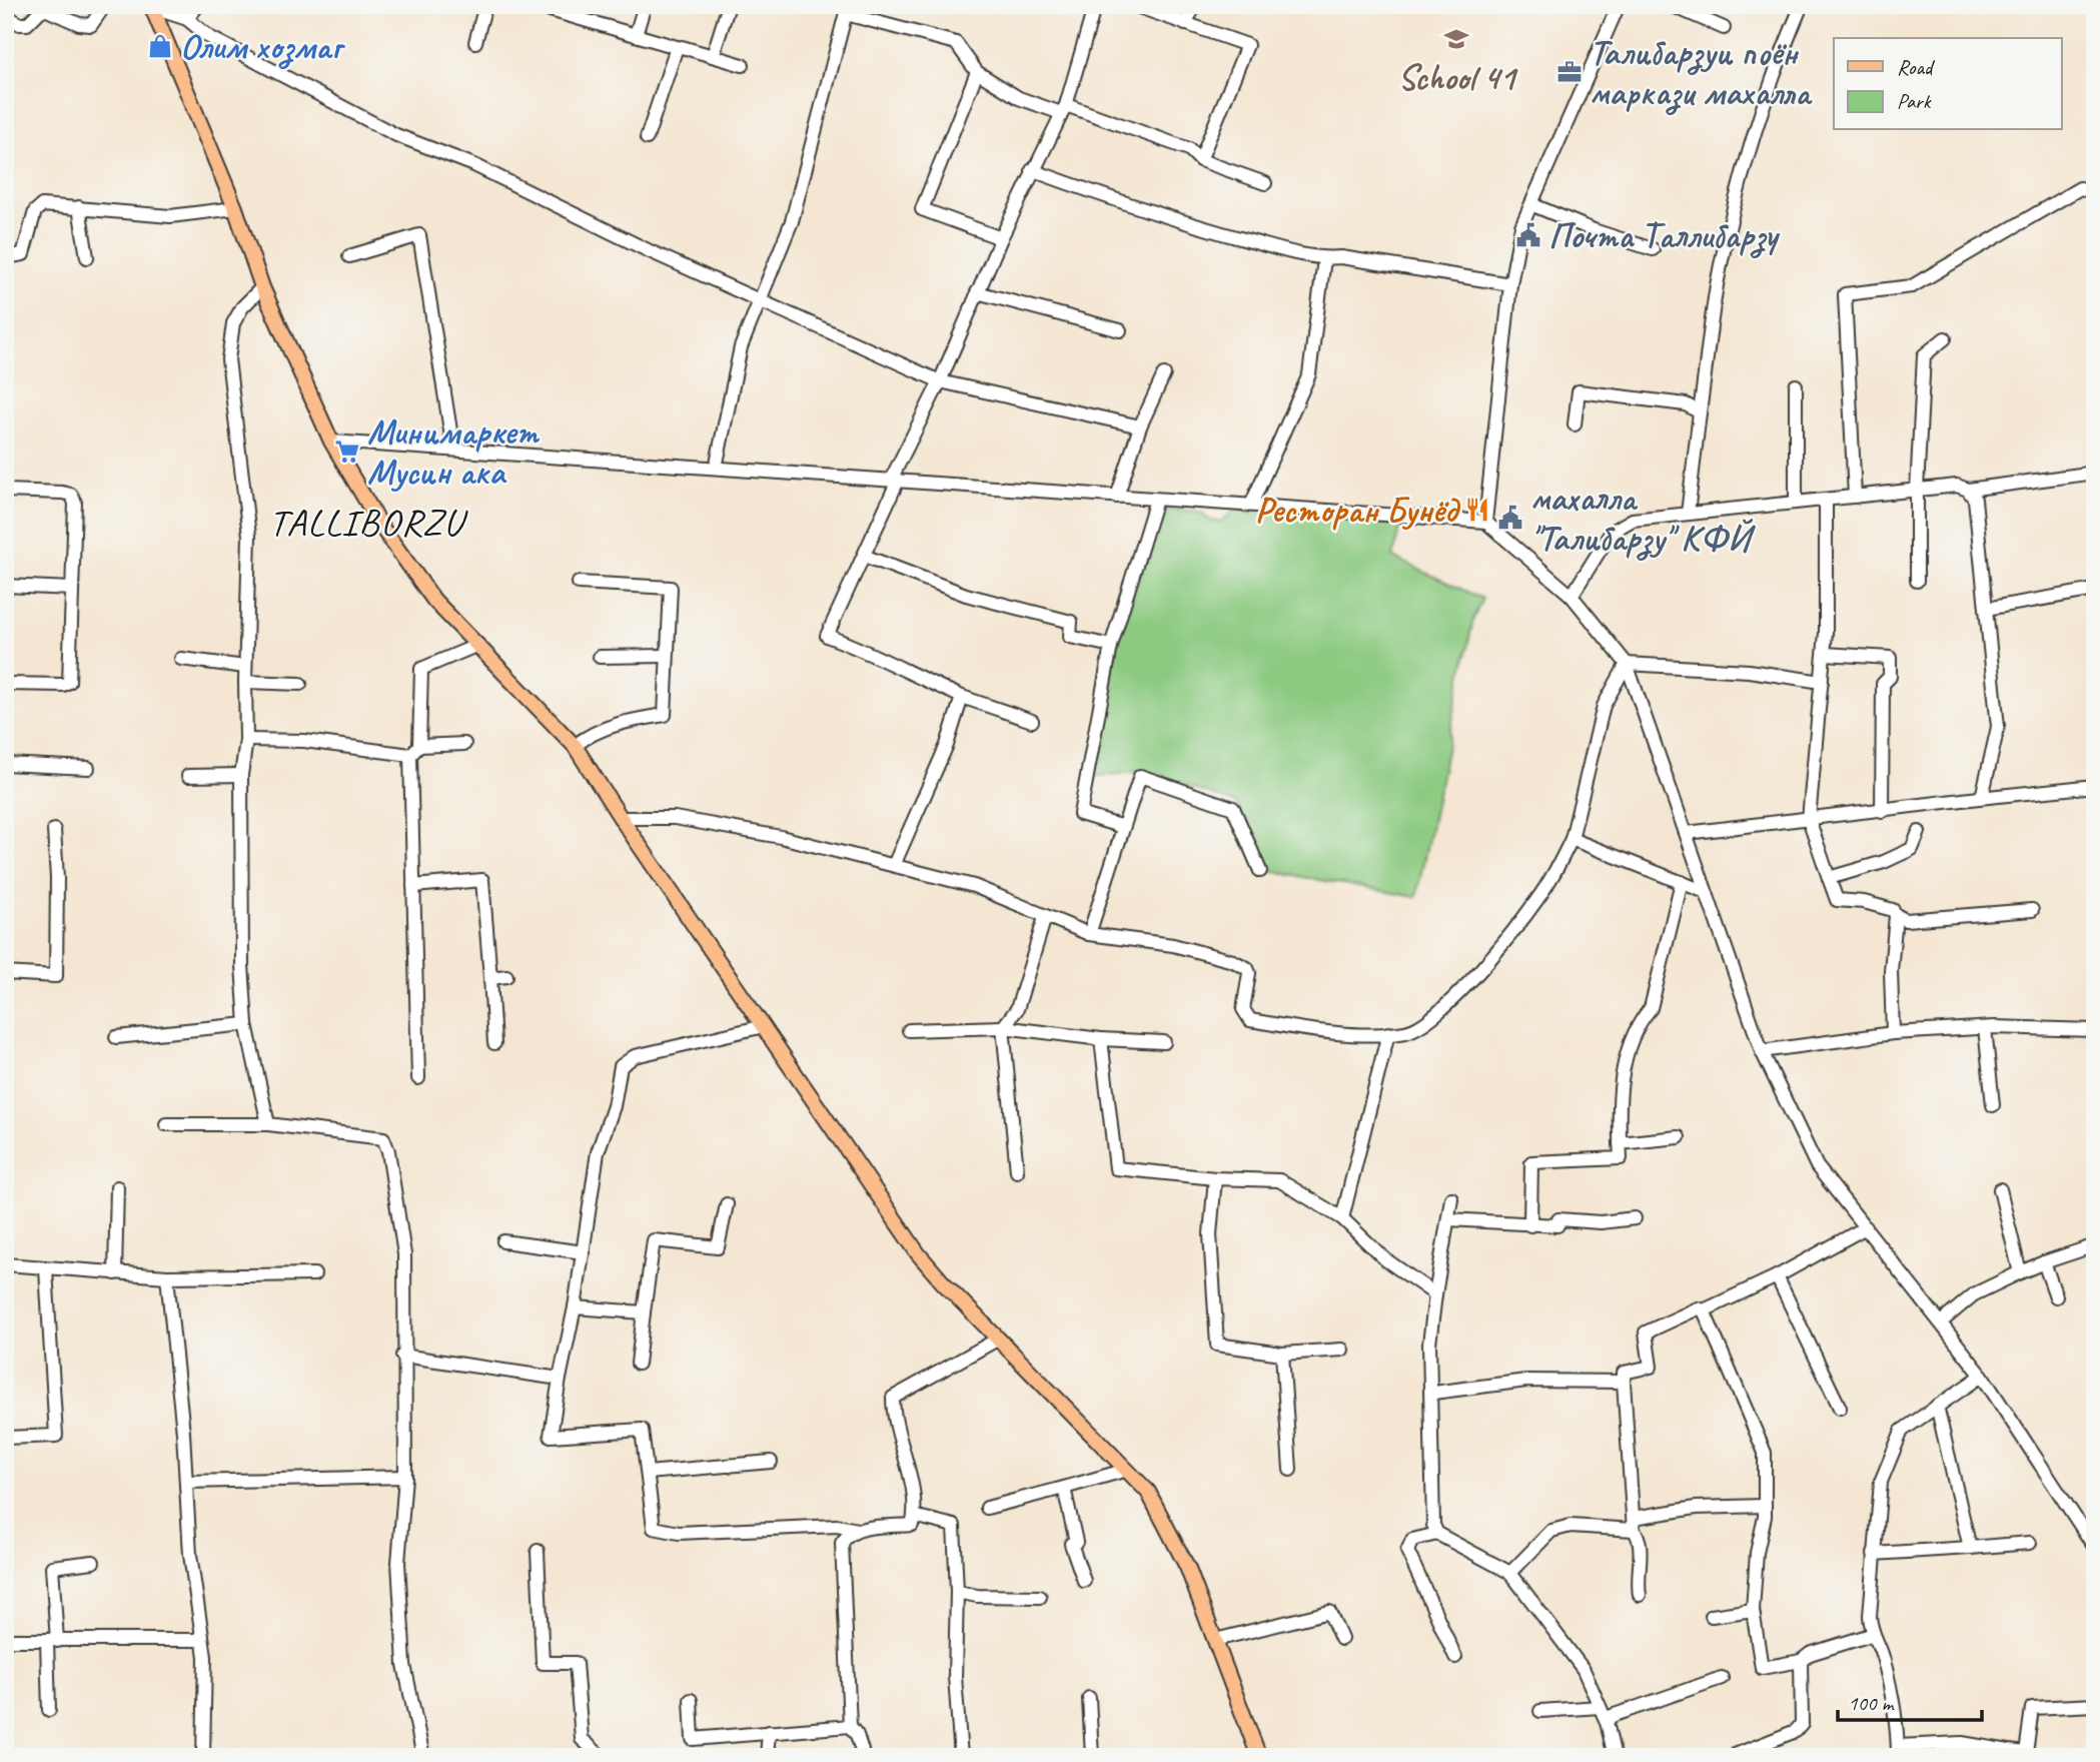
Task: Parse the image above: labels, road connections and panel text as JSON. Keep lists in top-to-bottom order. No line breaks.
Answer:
{"districts":["TALLIBORZU"],"places":{"school or university":["School 41"],"shop":["Олим хозмаг"],"office":["Талибарзуи поён маркази махалла"],"public building":["Почта Таллибарзу","махалла \"Талибарзу\" КФЙ"],"supermarket":["Минимаркет Мусин ака"],"restaurant":["Ресторан Бунёд"]},"legend":["Road","Park"],"scale_bar":"100 m"}
